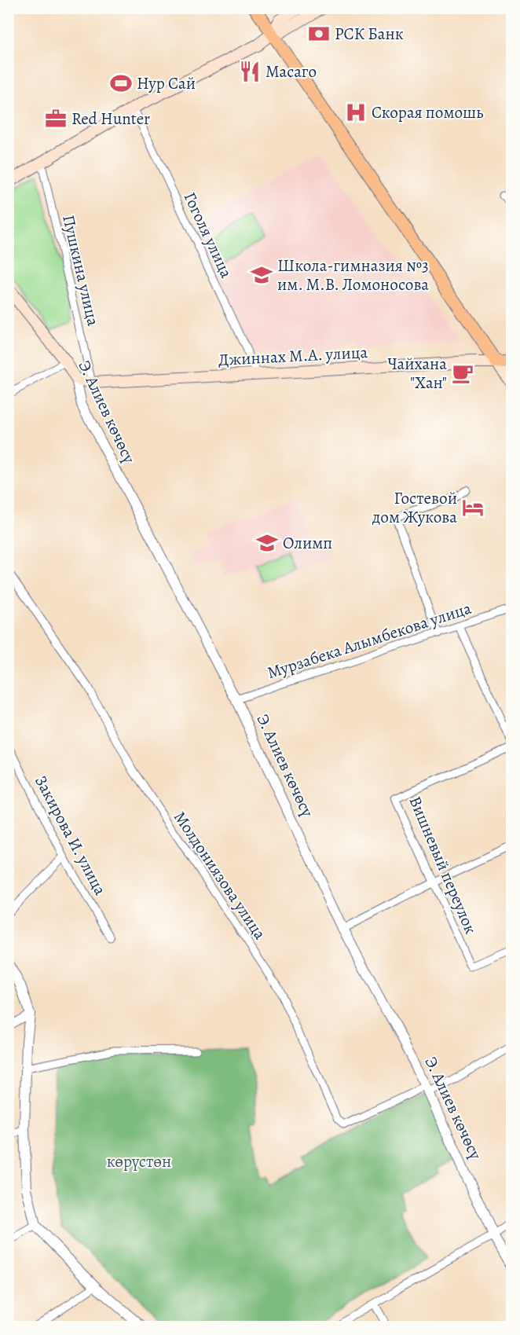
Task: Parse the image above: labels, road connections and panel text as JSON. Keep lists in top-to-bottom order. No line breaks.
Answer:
{"streets":{"main road":["Джиннах М.А. улица","Э. Алиев көчөсү"],"street":["Гоголя улица","Пушкина улица","Мурзабека Алымбекова улица","Закирова И. улица","Вишневый переулок","Молдониязова улица"]},"crossings":[["Гоголя улица","Джиннах М.А. улица"],["Пушкина улица","Джиннах М.А. улица"],["Джиннах М.А. улица","Э. Алиев көчөсү"],["Э. Алиев көчөсү","Мурзабека Алымбекова улица"],["Э. Алиев көчөсү","Молдониязова улица"]],"parks":["көрүстөн"],"places":{"bank":["РСК Банк"],"restaurant":["Масаго"],"sports":["Нур Сай"],"hospital":["Скорая помошь"],"office":["Red Hunter"],"school or university":["Школа-гимназия №3 им. М.В. Ломоносова","Олимп"],"cafe":["Чайхана \"Хан\""],"hotel":["Гостевой дом Жукова"]}}
